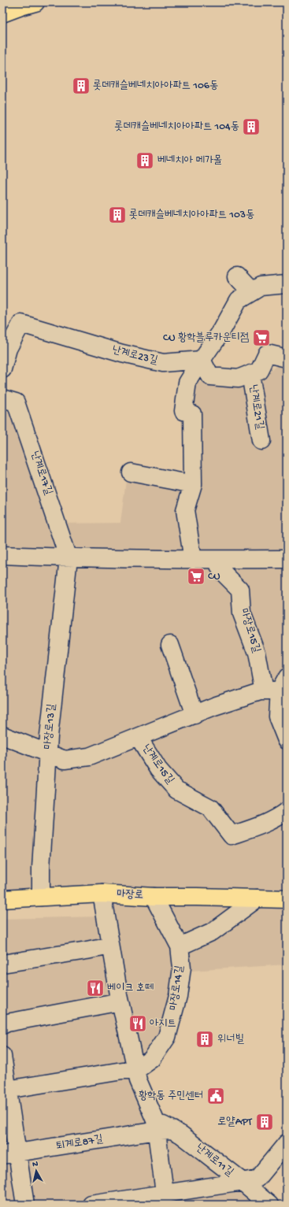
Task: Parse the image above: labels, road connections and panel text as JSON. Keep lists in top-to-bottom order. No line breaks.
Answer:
{"streets":{"main road":["마장로"],"street":["난계로23길","난계로21길","난계로17길","마장로15길","마장로13길","난계로15길","마장로14길","퇴계로87길","난계로11길"]},"crossings":[["난계로23길","난계로21길"],["난계로17길","마장로13길"],["마장로15길","난계로15길"],["마장로13길","난계로15길"],["마장로13길","마장로"],["마장로","마장로14길"],["퇴계로87길","난계로11길"]],"places":{"building":["롯데캐슬베네치아아파트 106동","롯데캐슬베네치아아파트 104동","베네치아 메가몰","롯데캐슬베네치아아파트 103동","위너빌","로얄APT"],"supermarket":["CU 황학블루카운티점","CU"],"restaurant":["베이크 호떼","아지트"],"public building":["황학동 주민센터"]},"north":"top"}
